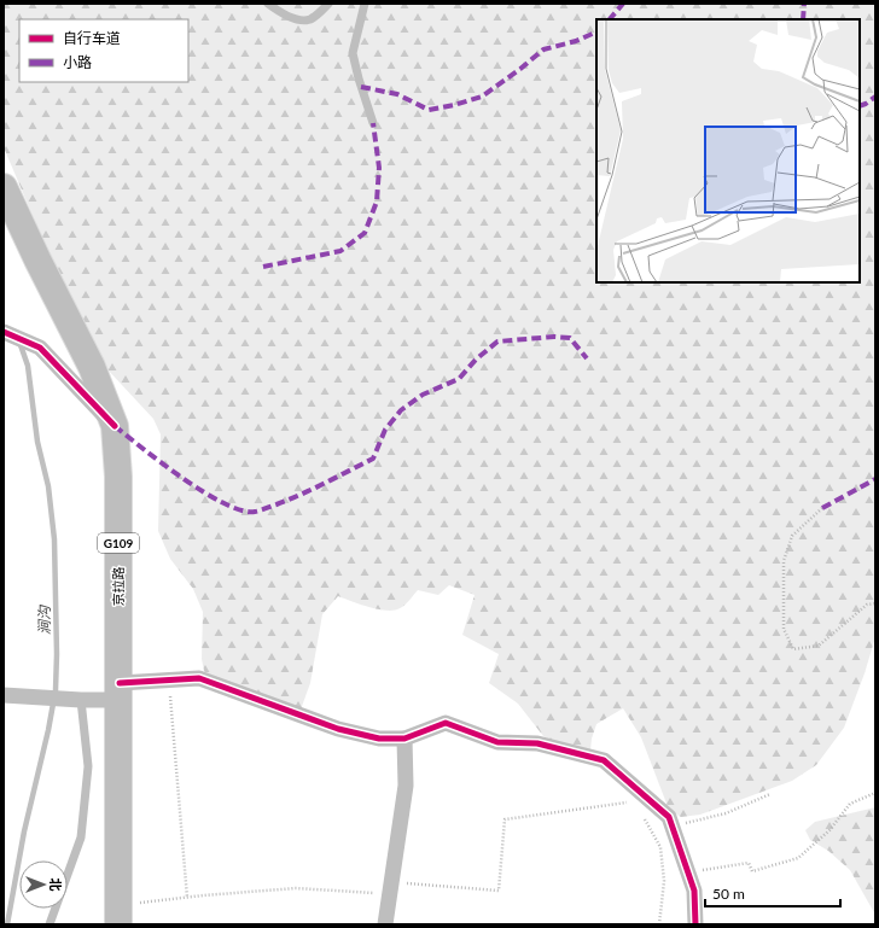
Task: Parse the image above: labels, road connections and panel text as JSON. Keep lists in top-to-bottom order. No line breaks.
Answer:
{"streets":{"highway":["G109","京拉路"]},"water":["涧沟"],"legend":["自行车道","小路"],"scale_bar":"50 m","north":"right"}
